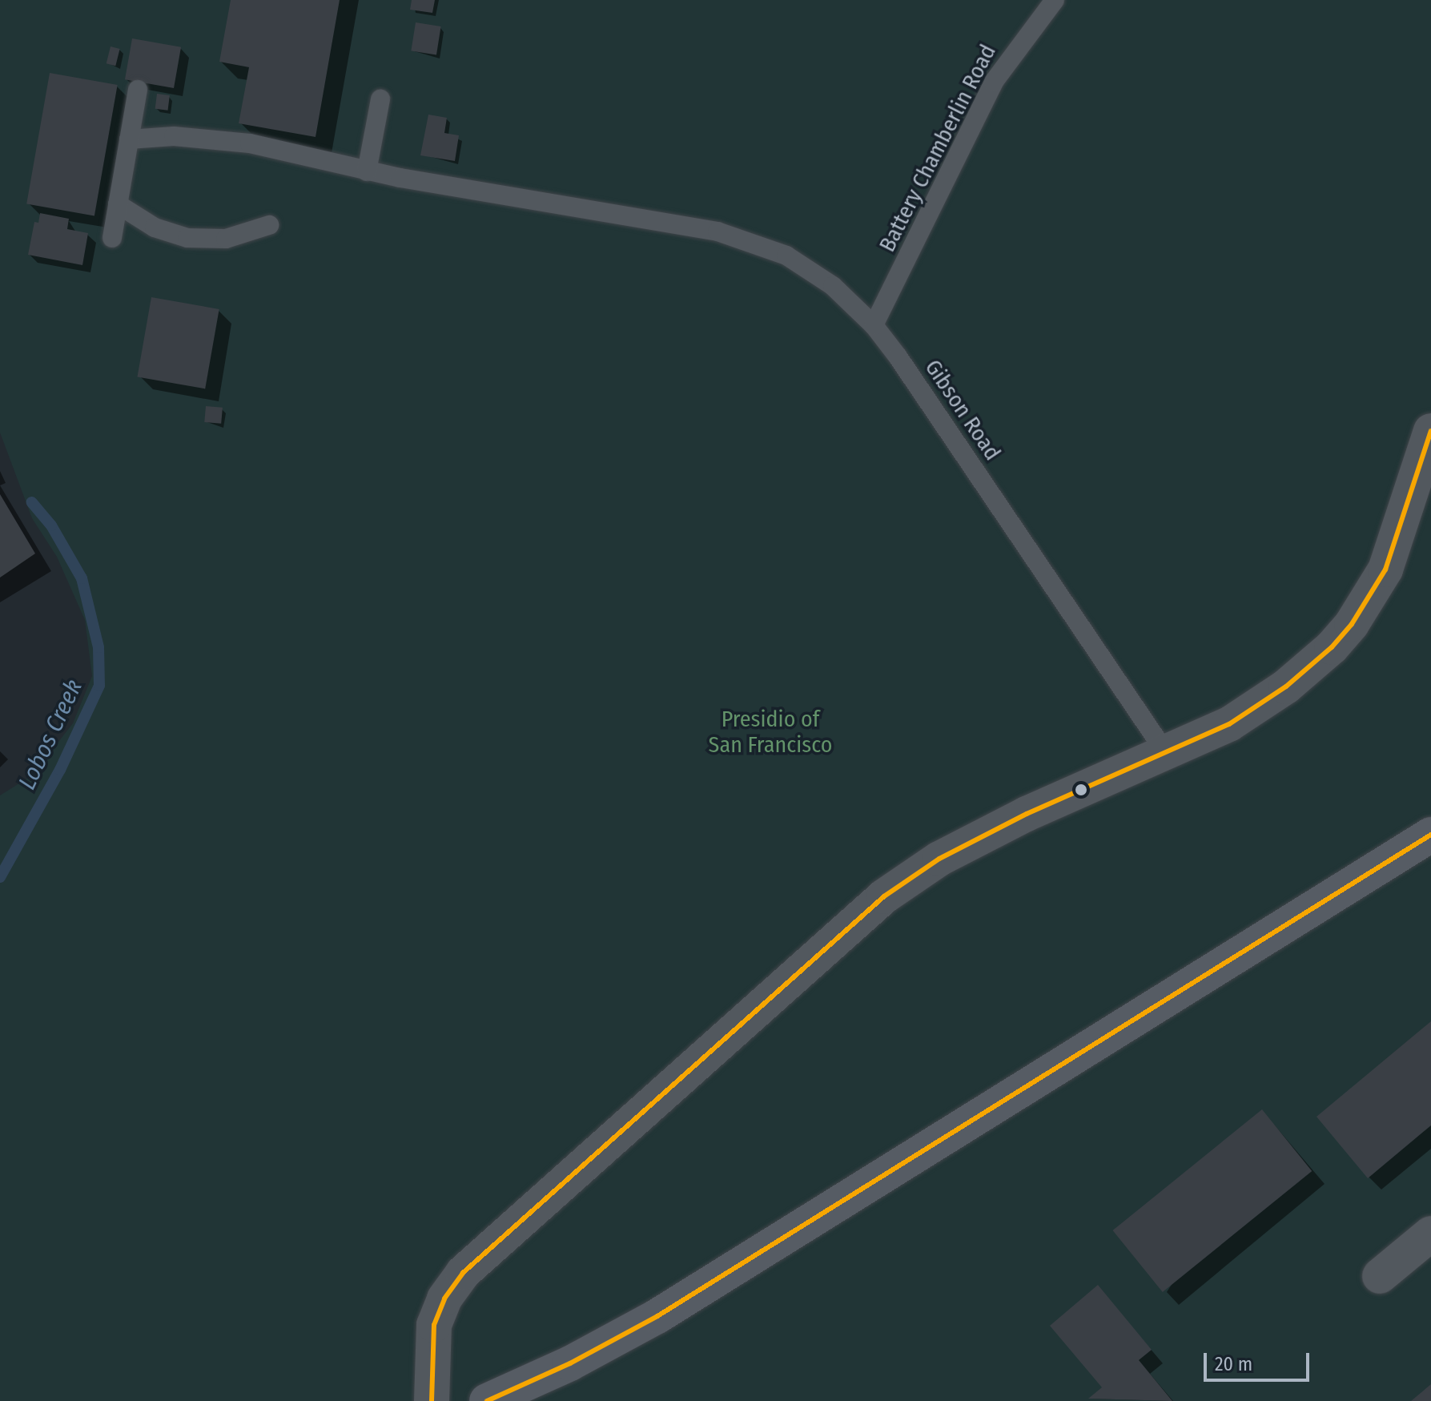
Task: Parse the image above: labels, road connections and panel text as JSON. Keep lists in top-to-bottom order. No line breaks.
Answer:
{"streets":{"lane":["Battery Chamberlin Road","Gibson Road"]},"crossings":[["Battery Chamberlin Road","Gibson Road"]],"water":["Lobos Creek"],"parks":["Presidio of San Francisco"],"scale_bar":"20 m"}
